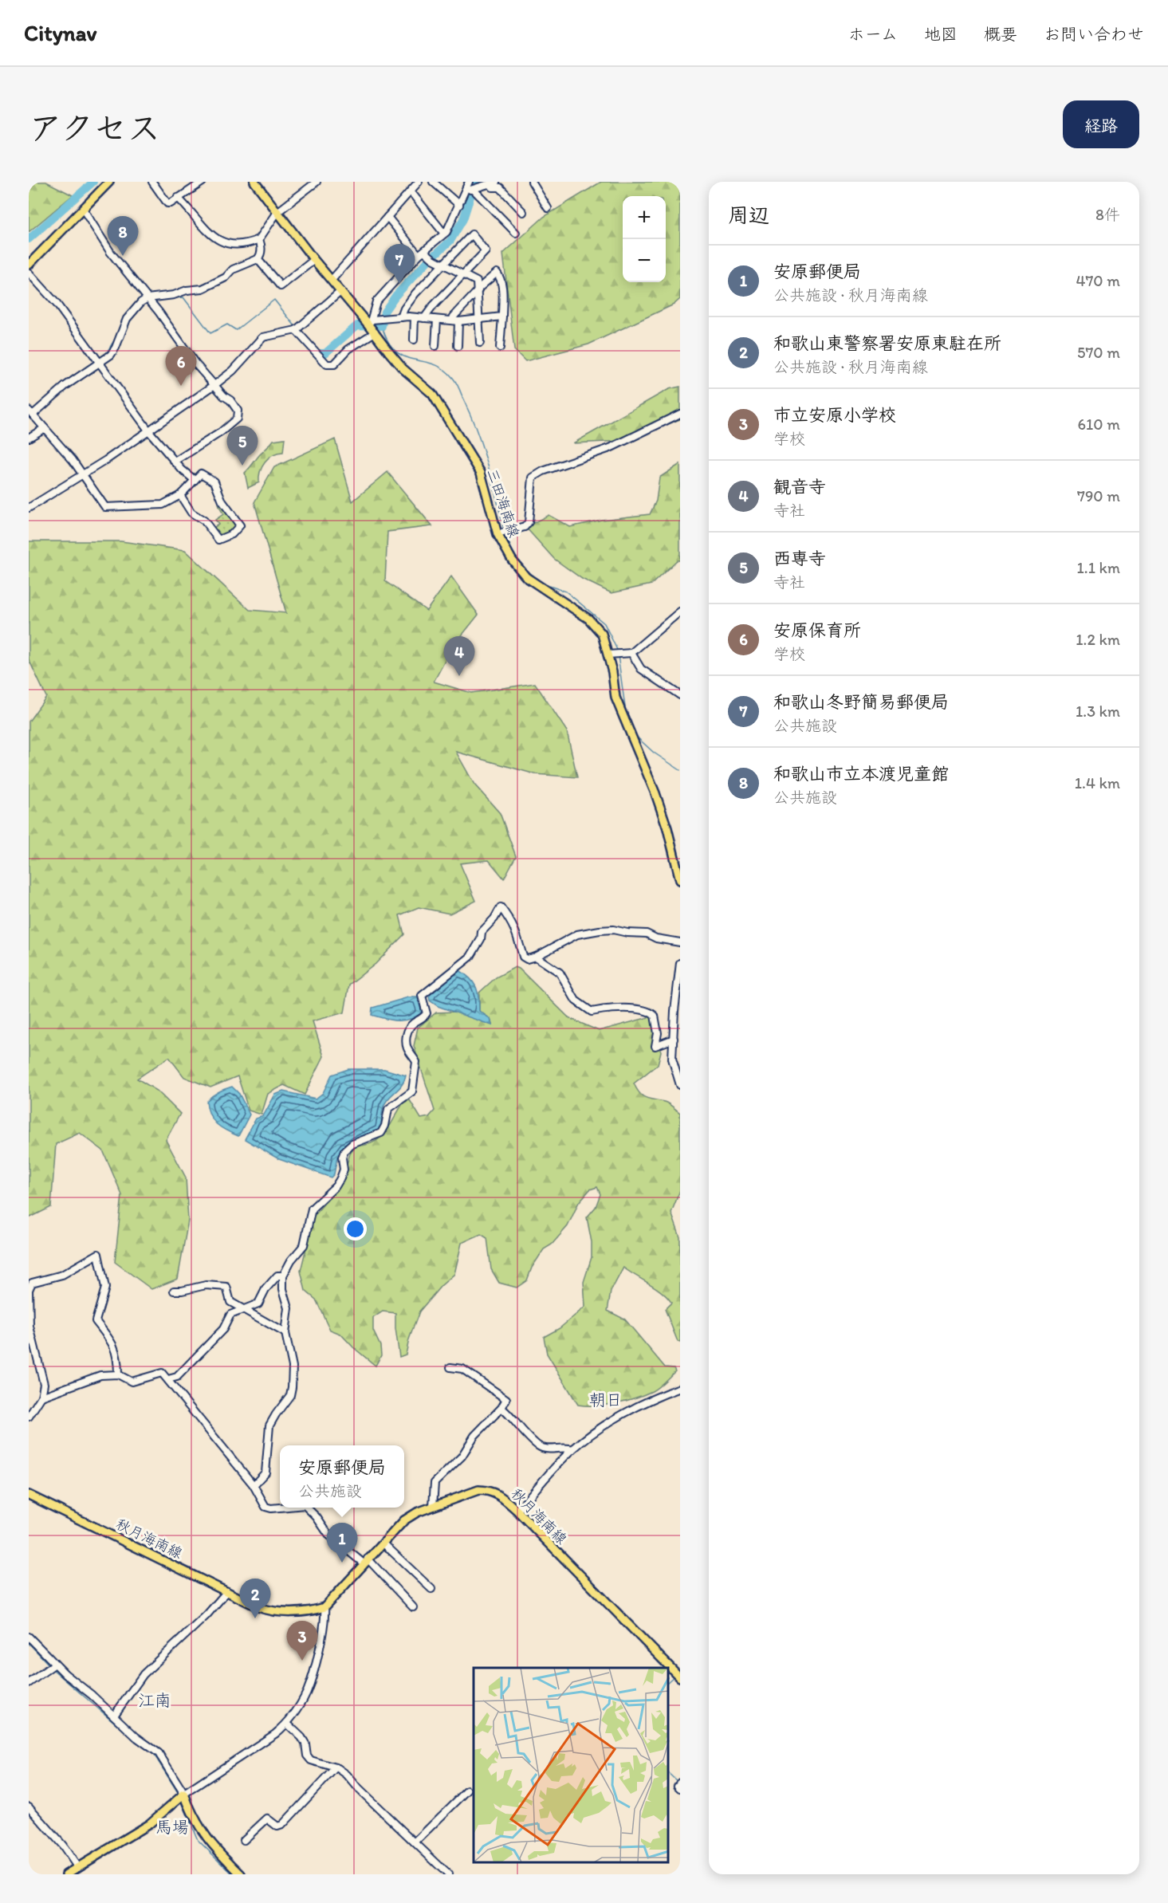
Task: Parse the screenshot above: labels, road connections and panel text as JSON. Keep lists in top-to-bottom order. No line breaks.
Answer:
{"streets":{"main road":["三田海南線","秋月海南線"]},"districts":["朝日","江南","馬場"],"page":{"header":"Citynav","nav":["ホーム","地図","概要","お問い合わせ"],"title":"アクセス","buttons":"経路","heading":["周辺","8件"],"map_buttons":["+","−"],"pins":["8","7","6","5","4","1","2","3"],"list":[{"mark":"1","name":"安原郵便局","note":"公共施設 · 秋月海南線","value":"470 m"},{"mark":"2","name":"和歌山東警察署安原東駐在所","note":"公共施設 · 秋月海南線","value":"570 m"},{"mark":"3","name":"市立安原小学校","note":"学校","value":"610 m"},{"mark":"4","name":"観音寺","note":"寺社","value":"790 m"},{"mark":"5","name":"西専寺","note":"寺社","value":"1.1 km"},{"mark":"6","name":"安原保育所","note":"学校","value":"1.2 km"},{"mark":"7","name":"和歌山冬野簡易郵便局","note":"公共施設","value":"1.3 km"},{"mark":"8","name":"和歌山市立本渡児童館","note":"公共施設","value":"1.4 km"}],"popup":["安原郵便局","公共施設"]}}
